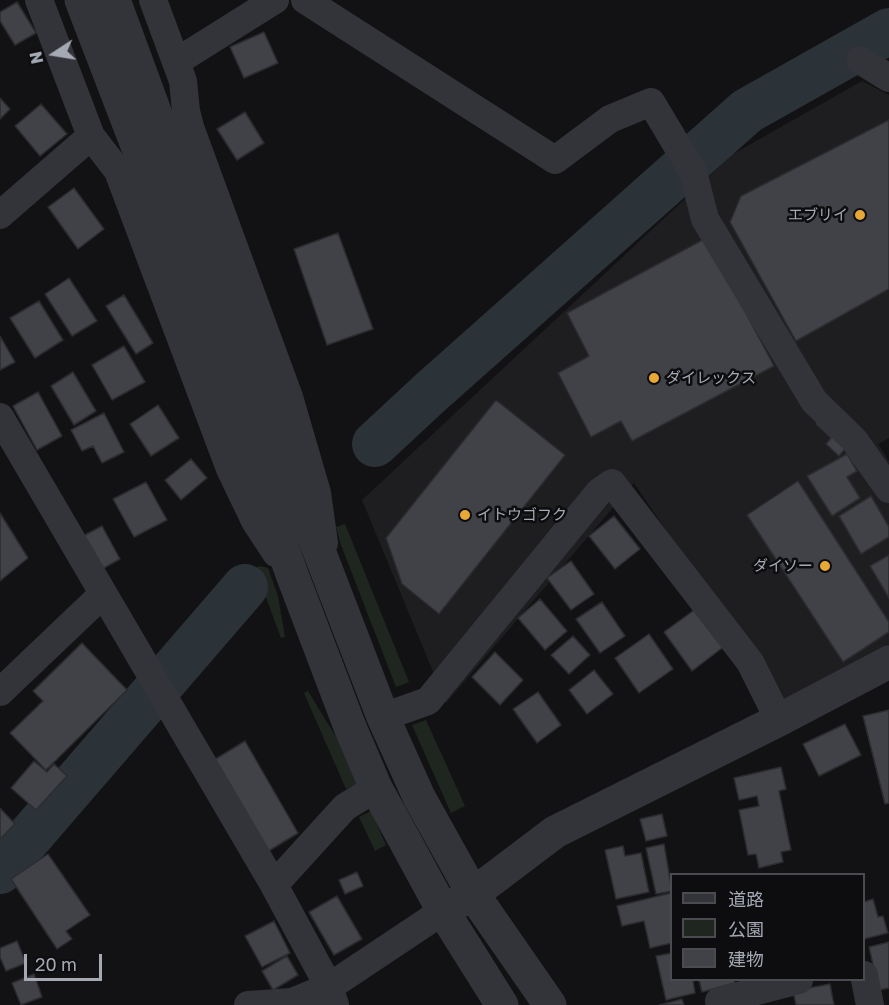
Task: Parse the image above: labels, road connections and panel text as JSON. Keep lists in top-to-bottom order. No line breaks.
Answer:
{"places":["エブリイ","ダイレックス","イトウゴフク","ダイソー"],"legend":["道路","公園","建物"],"scale_bar":"20 m","north":"left"}
